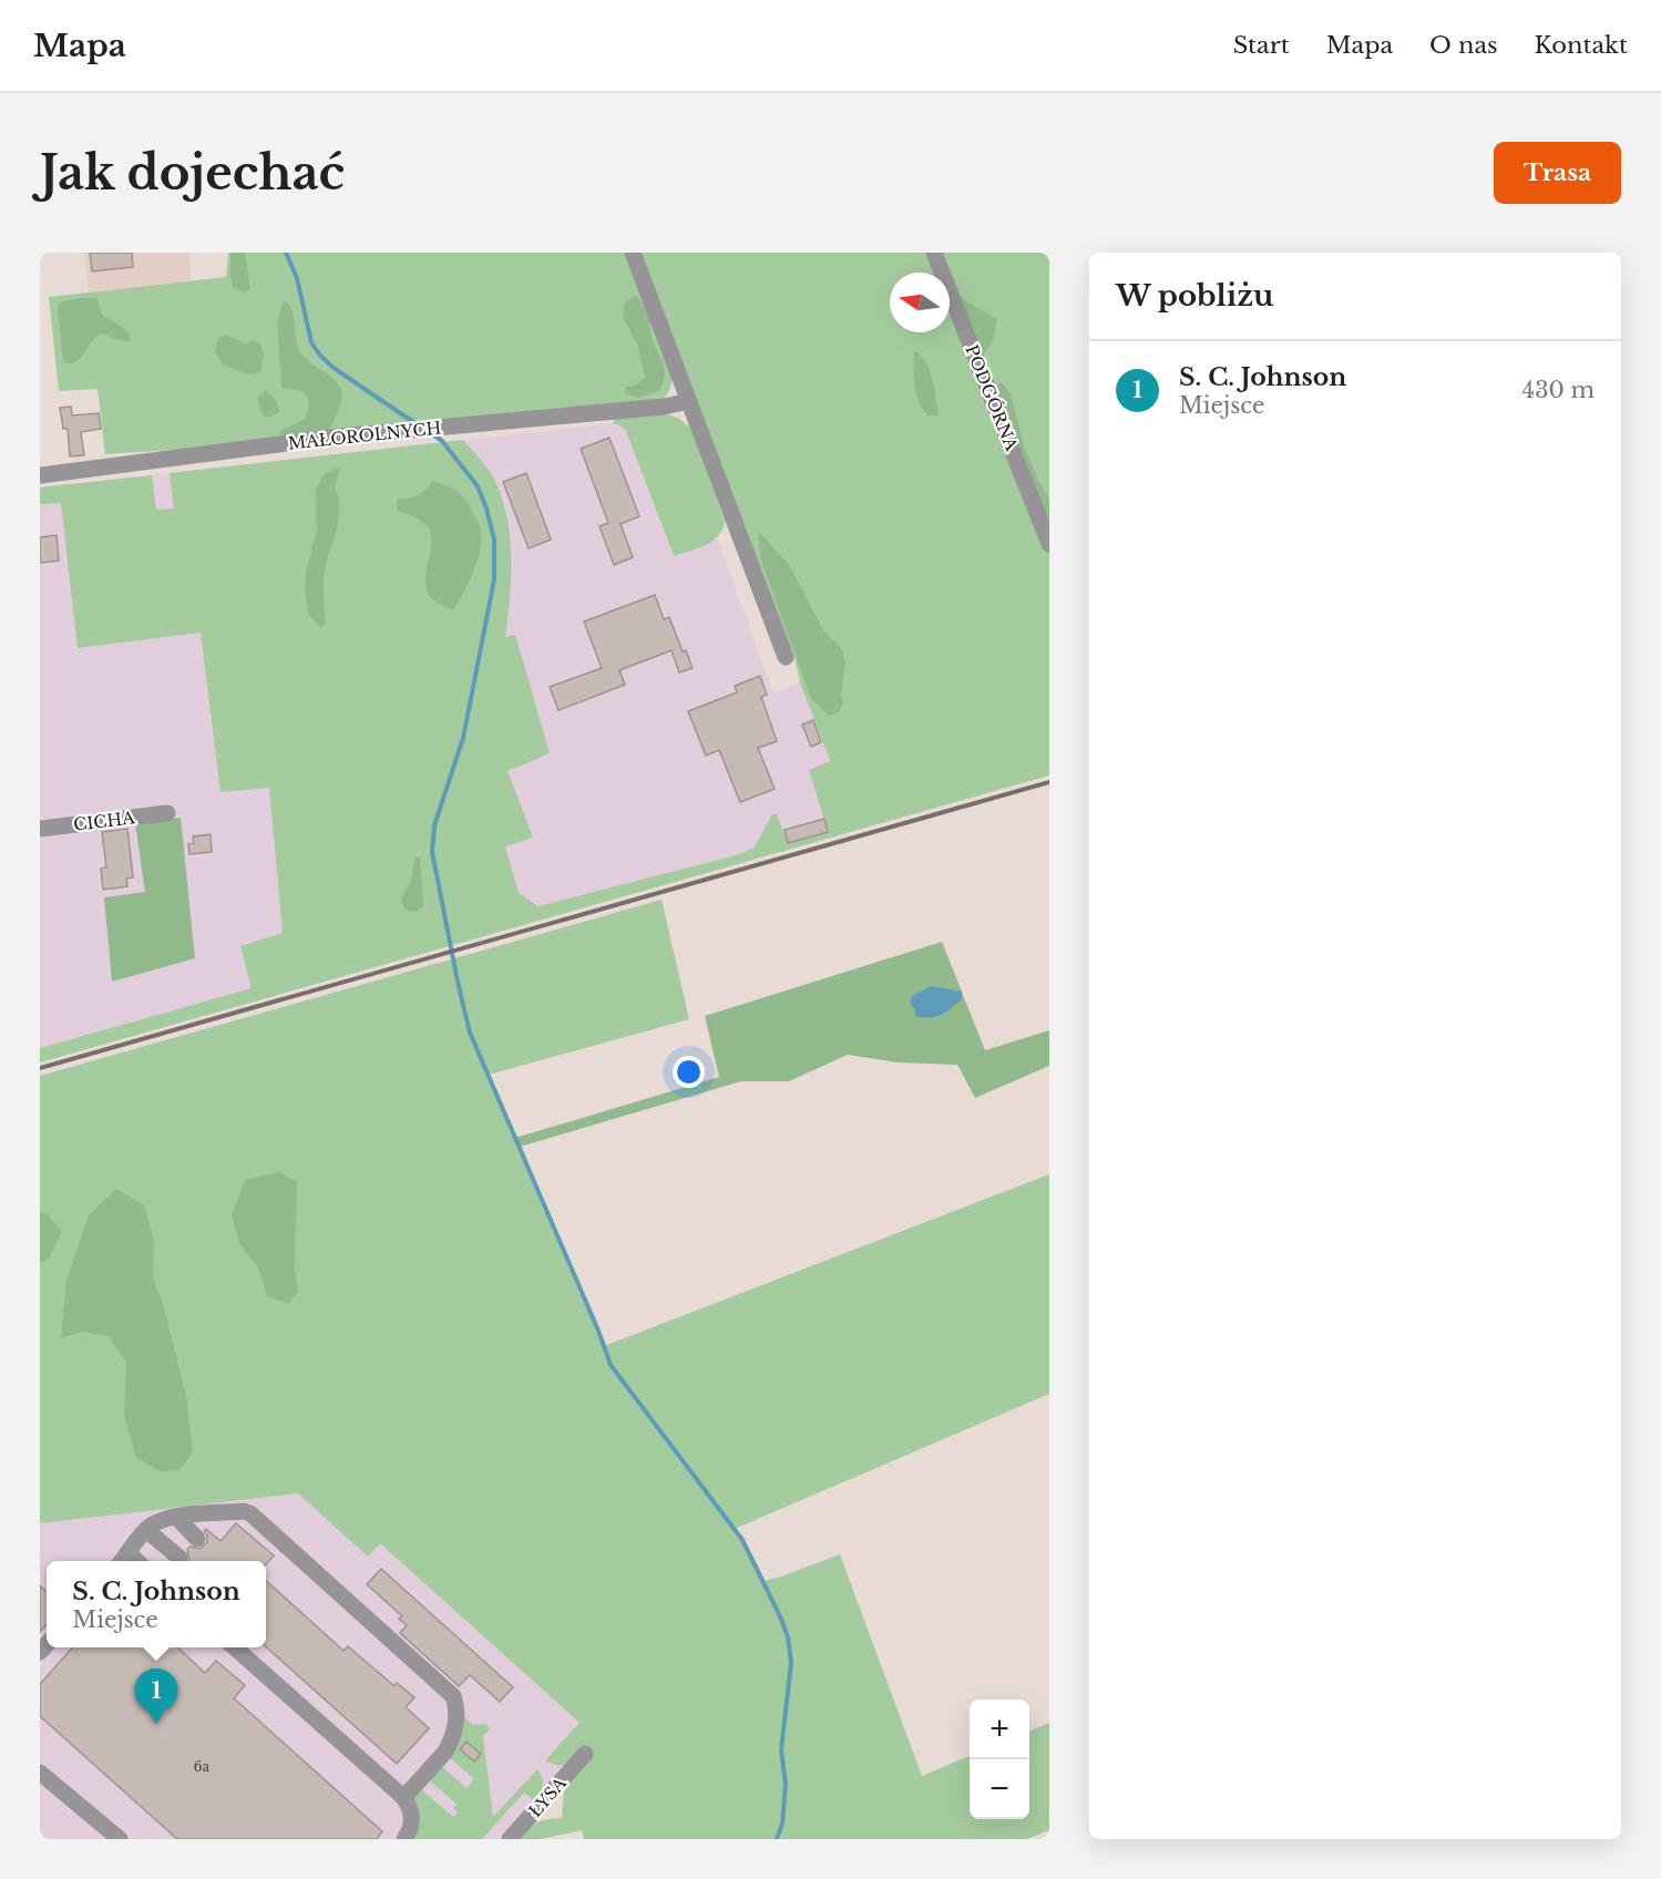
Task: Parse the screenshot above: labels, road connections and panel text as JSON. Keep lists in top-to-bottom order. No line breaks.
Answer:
{"streets":{"street":["PODGÓRNA","MAŁOROLNYCH","CICHA","ŁYSA"]},"house_numbers":["6a"],"north":"left","page":{"header":"Mapa","nav":["Start","Mapa","O nas","Kontakt"],"buttons":"Trasa","title":"Jak dojechać","heading":"W pobliżu","list":[{"mark":"1","name":"S. C. Johnson","note":"Miejsce","value":"430 m"}],"popup":["S. C. Johnson","Miejsce"],"pins":"1","map_buttons":["+","−"]}}
